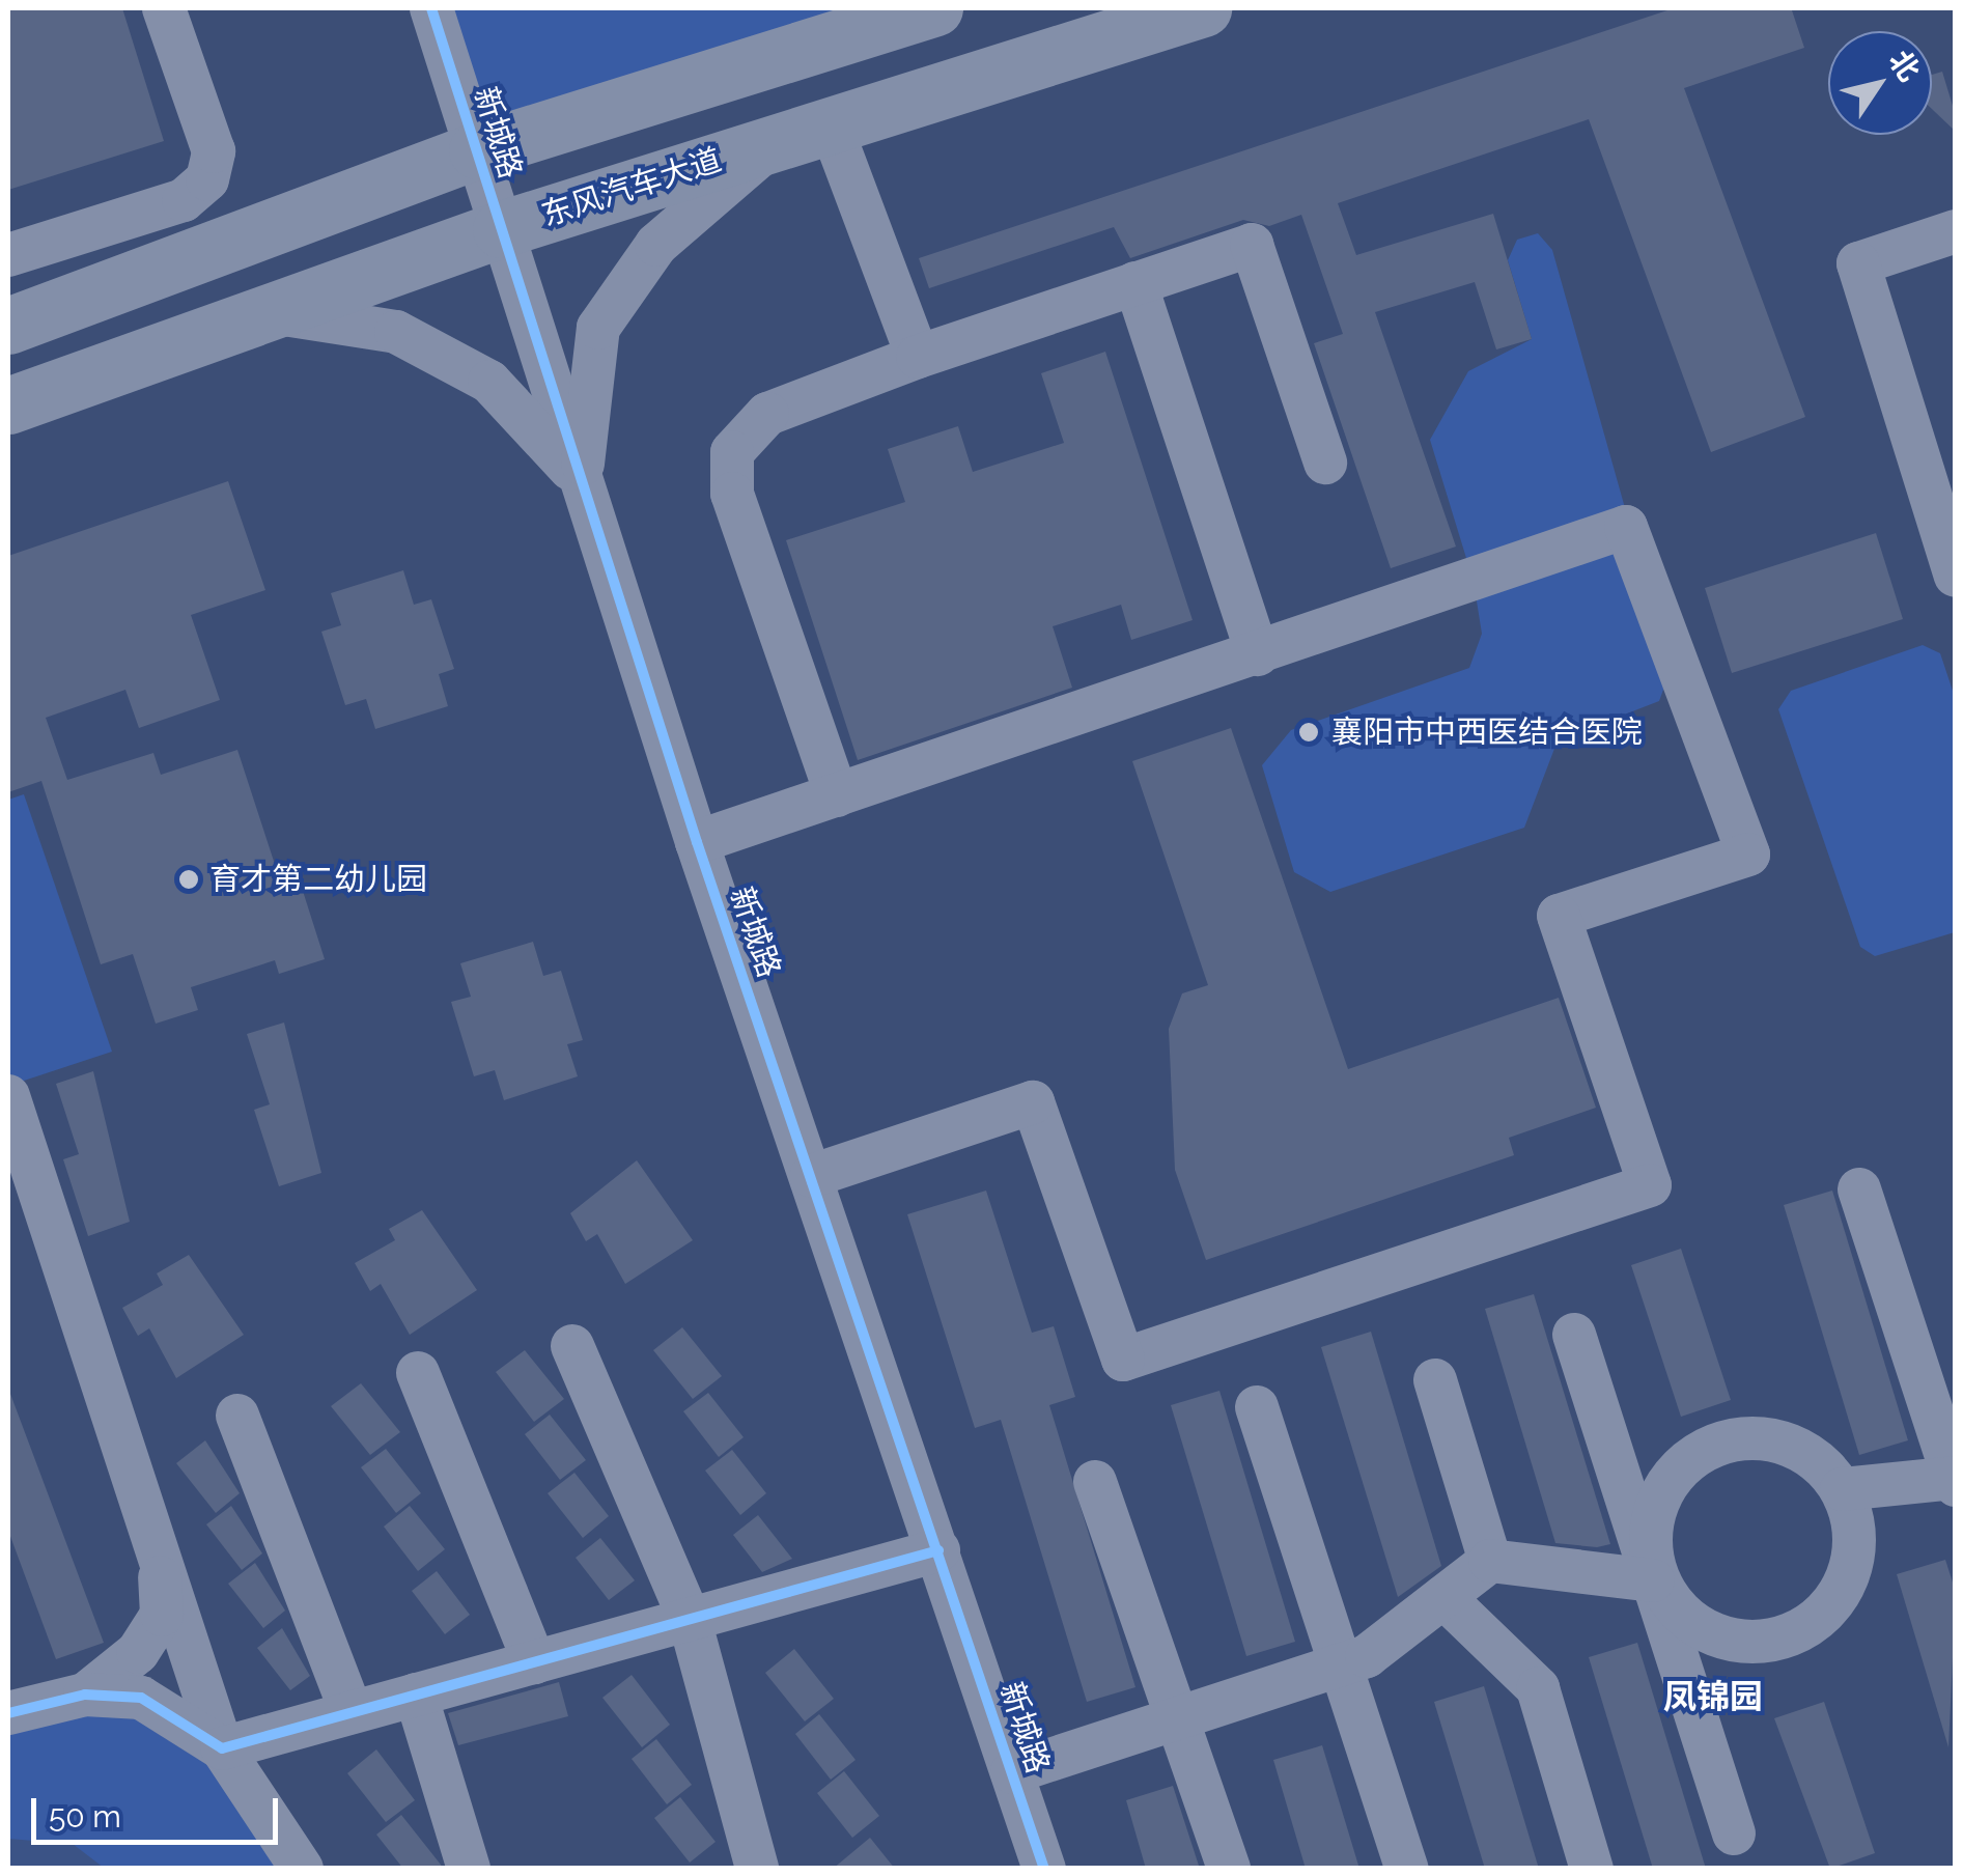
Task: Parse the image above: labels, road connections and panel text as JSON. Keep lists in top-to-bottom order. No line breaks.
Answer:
{"streets":{"main road":["东风汽车大道"],"street":["新城路"]},"crossings":[["新城路","东风汽车大道"]],"districts":["凤锦园"],"places":["襄阳市中西医结合医院","育才第二幼儿园"],"scale_bar":"50 m","north":"top right"}
